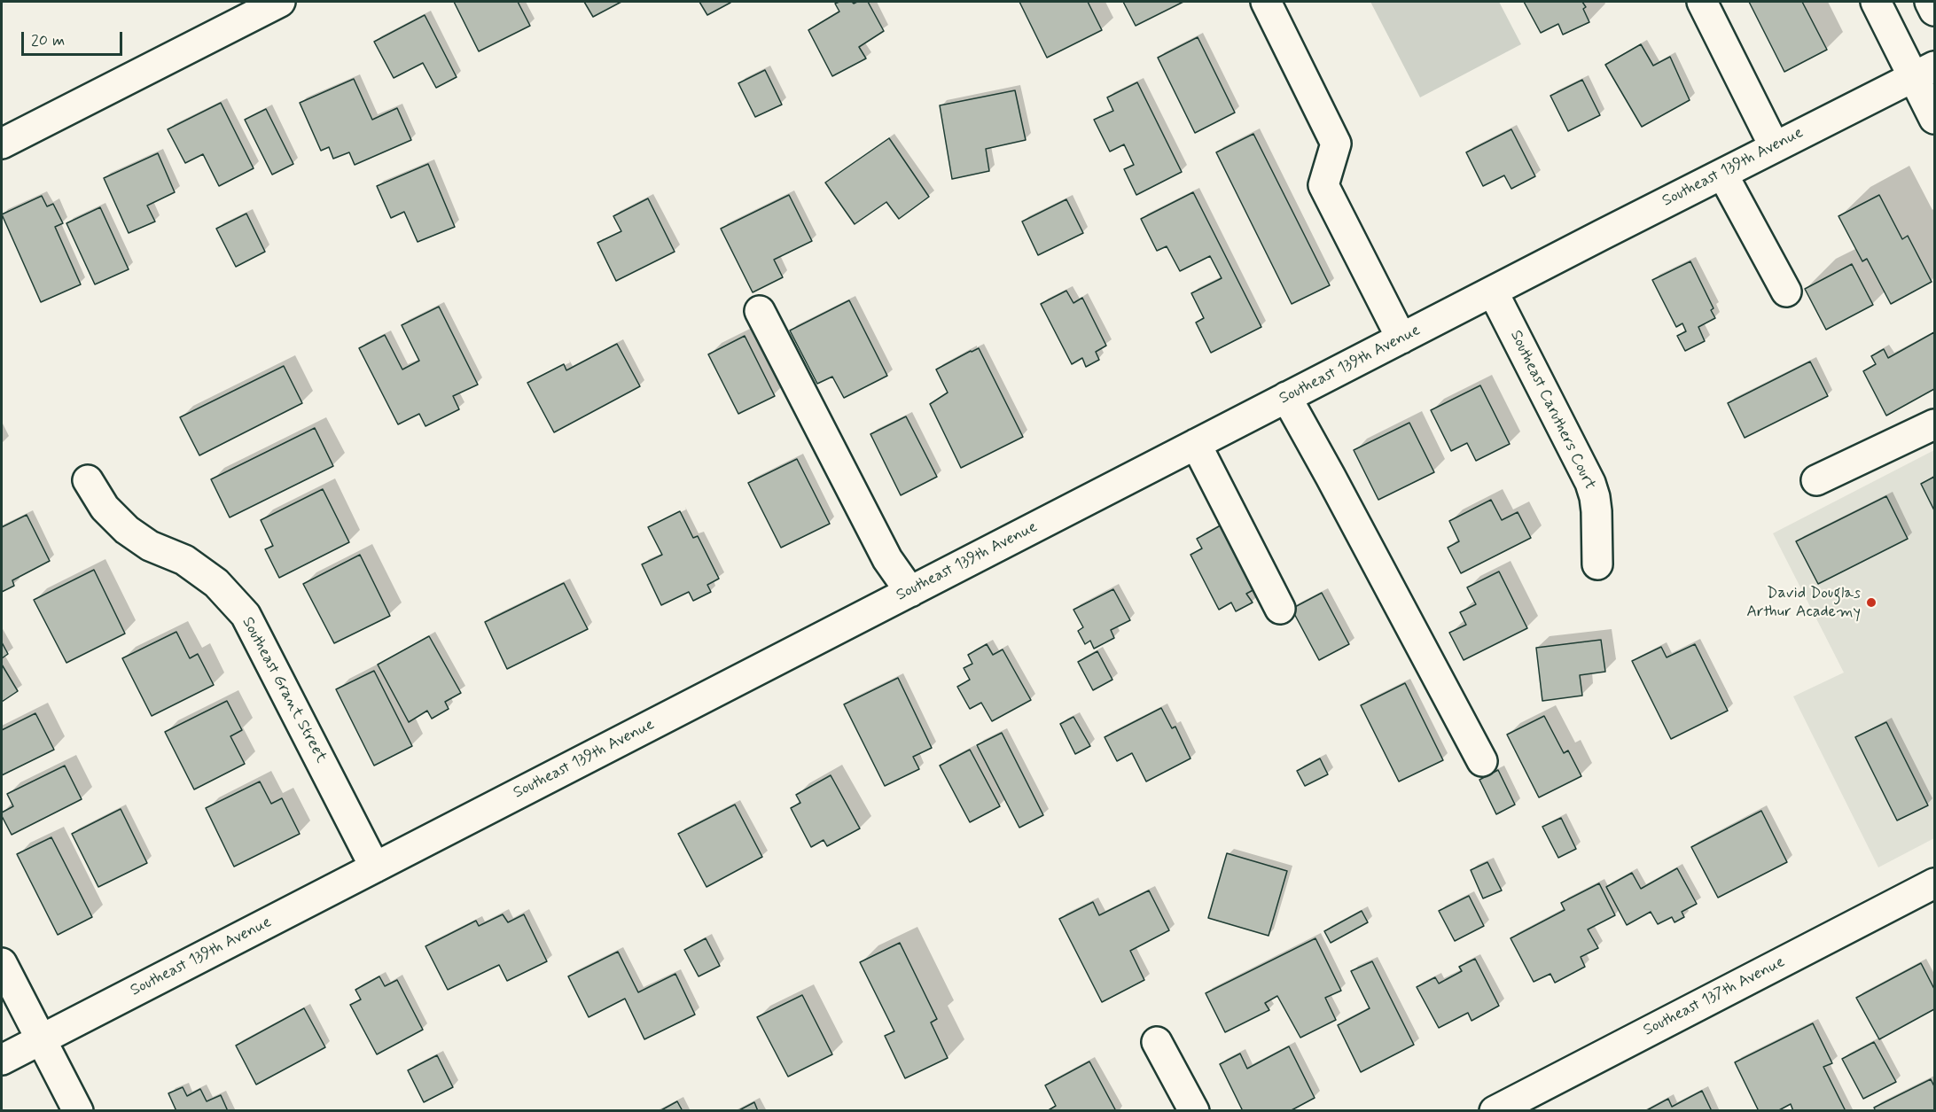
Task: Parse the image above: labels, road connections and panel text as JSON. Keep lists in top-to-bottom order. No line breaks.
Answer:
{"streets":{"street":["Southeast 139th Avenue","Southeast Caruthers Court","Southeast Grant Street","Southeast 137th Avenue"]},"crossings":[["Southeast 139th Avenue","Southeast Caruthers Court"],["Southeast 139th Avenue","Southeast Grant Street"]],"places":["David Douglas Arthur Academy"],"scale_bar":"20 m"}
